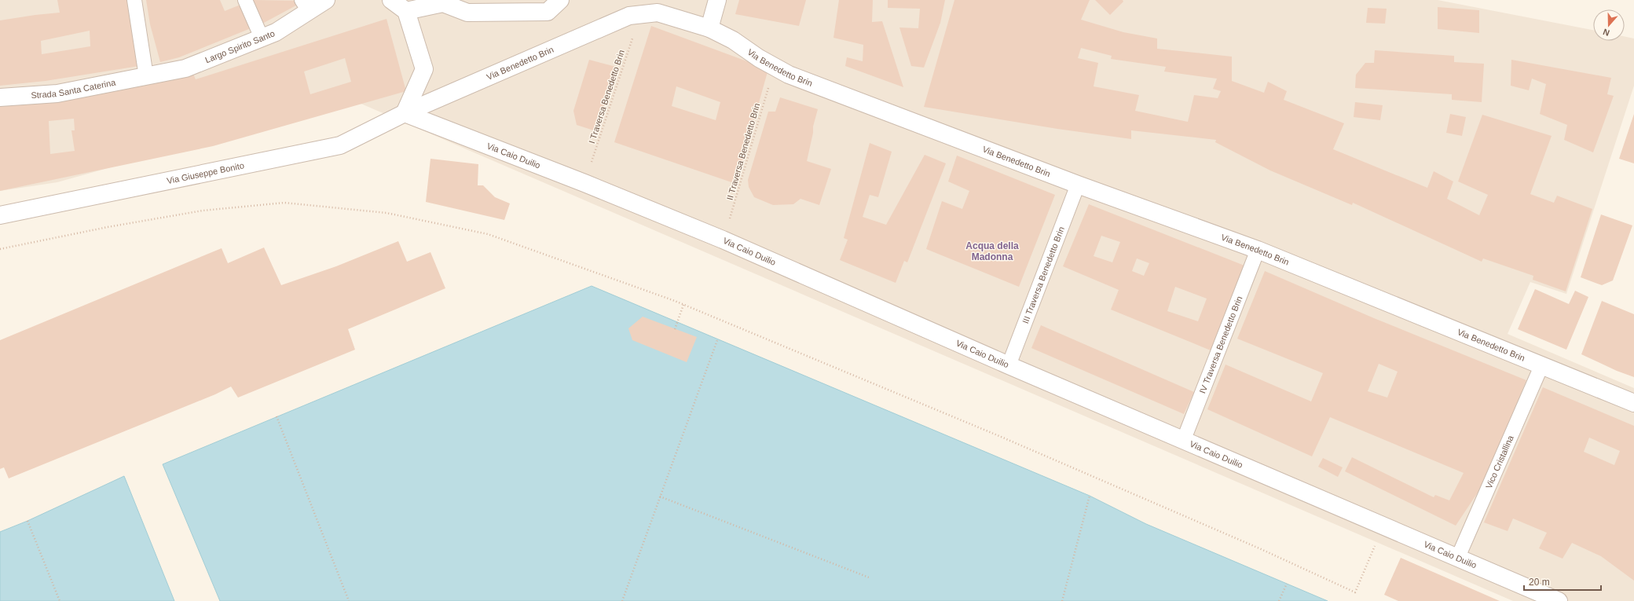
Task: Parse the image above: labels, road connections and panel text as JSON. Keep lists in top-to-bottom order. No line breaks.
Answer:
{"streets":{"street":["Largo Spirito Santo","Via Benedetto Brin","Strada Santa Caterina","Via Caio Duilio","Via Giuseppe Bonito"],"lane":["III Traversa Benedetto Brin","IV Traversa Benedetto Brin","Vico Cristallina"],"path":["I Traversa Benedetto Brin","II Traversa Benedetto Brin"]},"crossings":[["Largo Spirito Santo","Strada Santa Caterina"],["Via Benedetto Brin","I Traversa Benedetto Brin"],["Via Benedetto Brin","II Traversa Benedetto Brin"],["Via Benedetto Brin","Via Caio Duilio"],["Via Benedetto Brin","Via Giuseppe Bonito"],["Via Benedetto Brin","III Traversa Benedetto Brin"],["Via Benedetto Brin","IV Traversa Benedetto Brin"],["Via Benedetto Brin","Vico Cristallina"],["I Traversa Benedetto Brin","Via Caio Duilio"],["II Traversa Benedetto Brin","Via Caio Duilio"],["Via Caio Duilio","Via Giuseppe Bonito"],["Via Caio Duilio","III Traversa Benedetto Brin"],["Via Caio Duilio","IV Traversa Benedetto Brin"],["Via Caio Duilio","Vico Cristallina"]],"districts":["Acqua della Madonna"],"scale_bar":"20 m","north":"bottom"}
